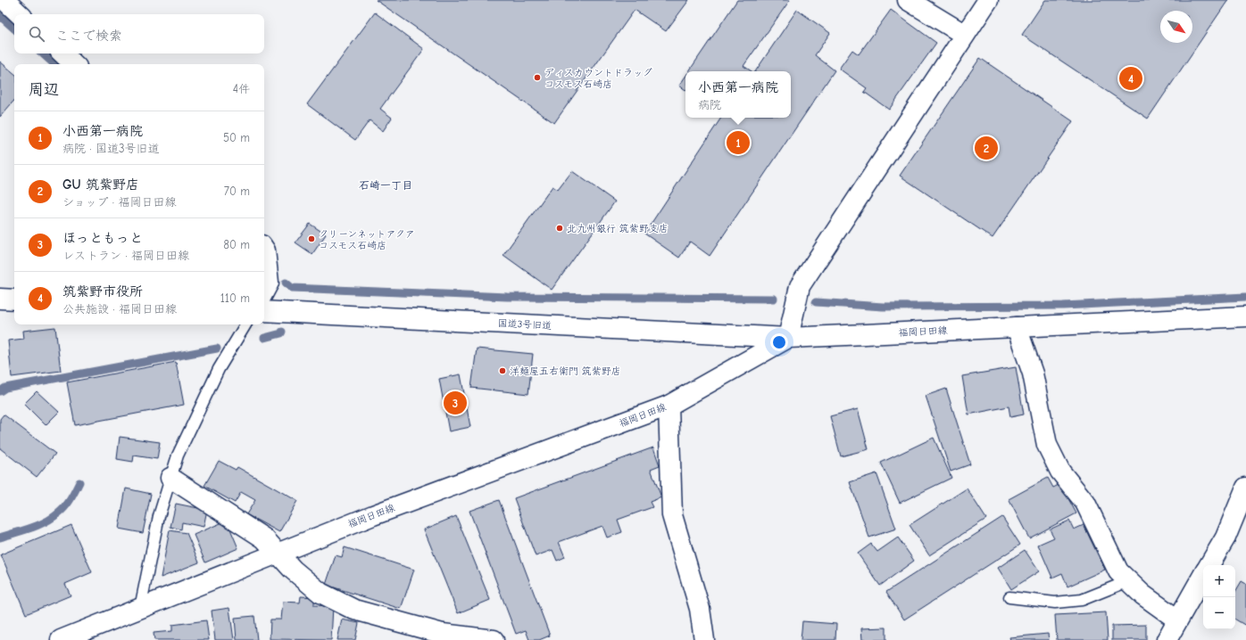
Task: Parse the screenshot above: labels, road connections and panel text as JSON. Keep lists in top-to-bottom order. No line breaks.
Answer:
{"streets":{"street":["国道3号旧道","福岡日田線"]},"crossings":[["国道3号旧道","福岡日田線"]],"districts":["石崎一丁目"],"places":["ディスカウントドラッグ コスモス石崎店","北九州銀行 筑紫野支店","クリーンネットアクア コスモス石崎店","洋麺屋五右衛門 筑紫野店"],"north":"bottom right","page":{"search":"ここで検索","heading":["周辺","4件"],"pins":["4","1","2","3"],"popup":["小西第一病院","病院"],"list":[{"mark":"1","name":"小西第一病院","note":"病院 · 国道3号旧道","value":"50 m"},{"mark":"2","name":"GU 筑紫野店","note":"ショップ · 福岡日田線","value":"70 m"},{"mark":"3","name":"ほっともっと","note":"レストラン · 福岡日田線","value":"80 m"},{"mark":"4","name":"筑紫野市役所","note":"公共施設 · 福岡日田線","value":"110 m"}],"map_buttons":["+","−"]}}
